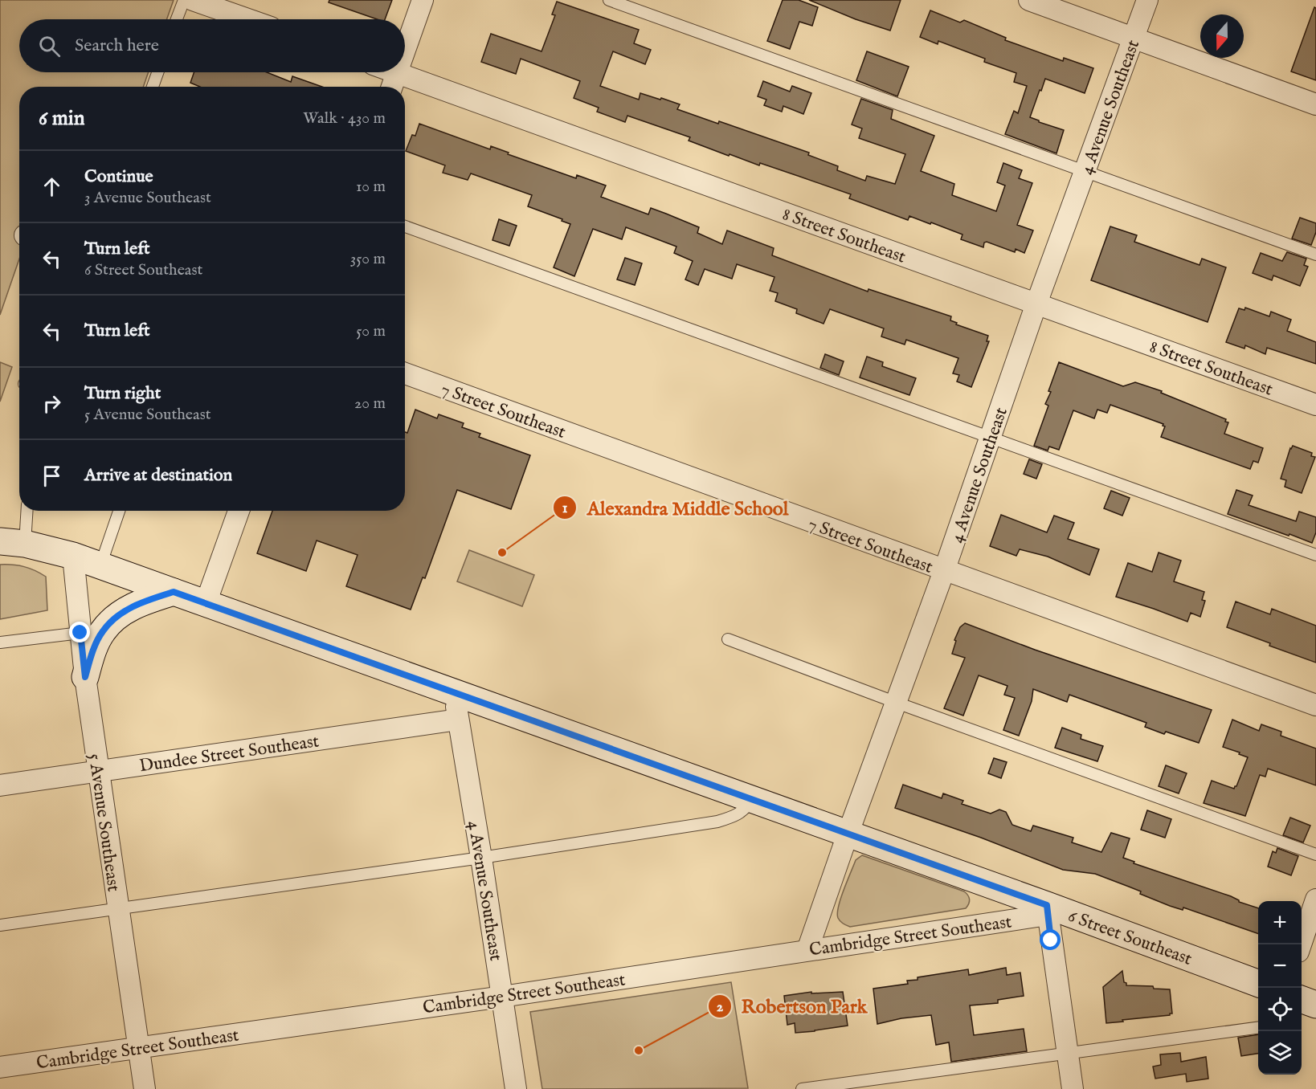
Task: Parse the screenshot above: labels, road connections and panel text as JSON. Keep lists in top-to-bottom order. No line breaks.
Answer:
{"streets":{"street":["4 Avenue Southeast","8 Street Southeast","7 Street Southeast","Dundee Street Southeast","5 Avenue Southeast","Cambridge Street Southeast","6 Street Southeast"]},"crossings":[["4 Avenue Southeast","8 Street Southeast"],["4 Avenue Southeast","7 Street Southeast"],["4 Avenue Southeast","Dundee Street Southeast"],["4 Avenue Southeast","Cambridge Street Southeast"],["4 Avenue Southeast","6 Street Southeast"],["Dundee Street Southeast","5 Avenue Southeast"],["5 Avenue Southeast","Cambridge Street Southeast"],["5 Avenue Southeast","6 Street Southeast"],["Cambridge Street Southeast","6 Street Southeast"]],"places":["Alexandra Middle School","Robertson Park"],"north":"bottom","page":{"search":"Search here","heading":["6 min","Walk · 430 m"],"list":[["Continue","3 Avenue Southeast","10 m"],["Turn left","6 Street Southeast","350 m"],["Turn left","50 m"],["Turn right","5 Avenue Southeast","20 m"],"Arrive at destination"],"map_buttons":["+","−"]}}
